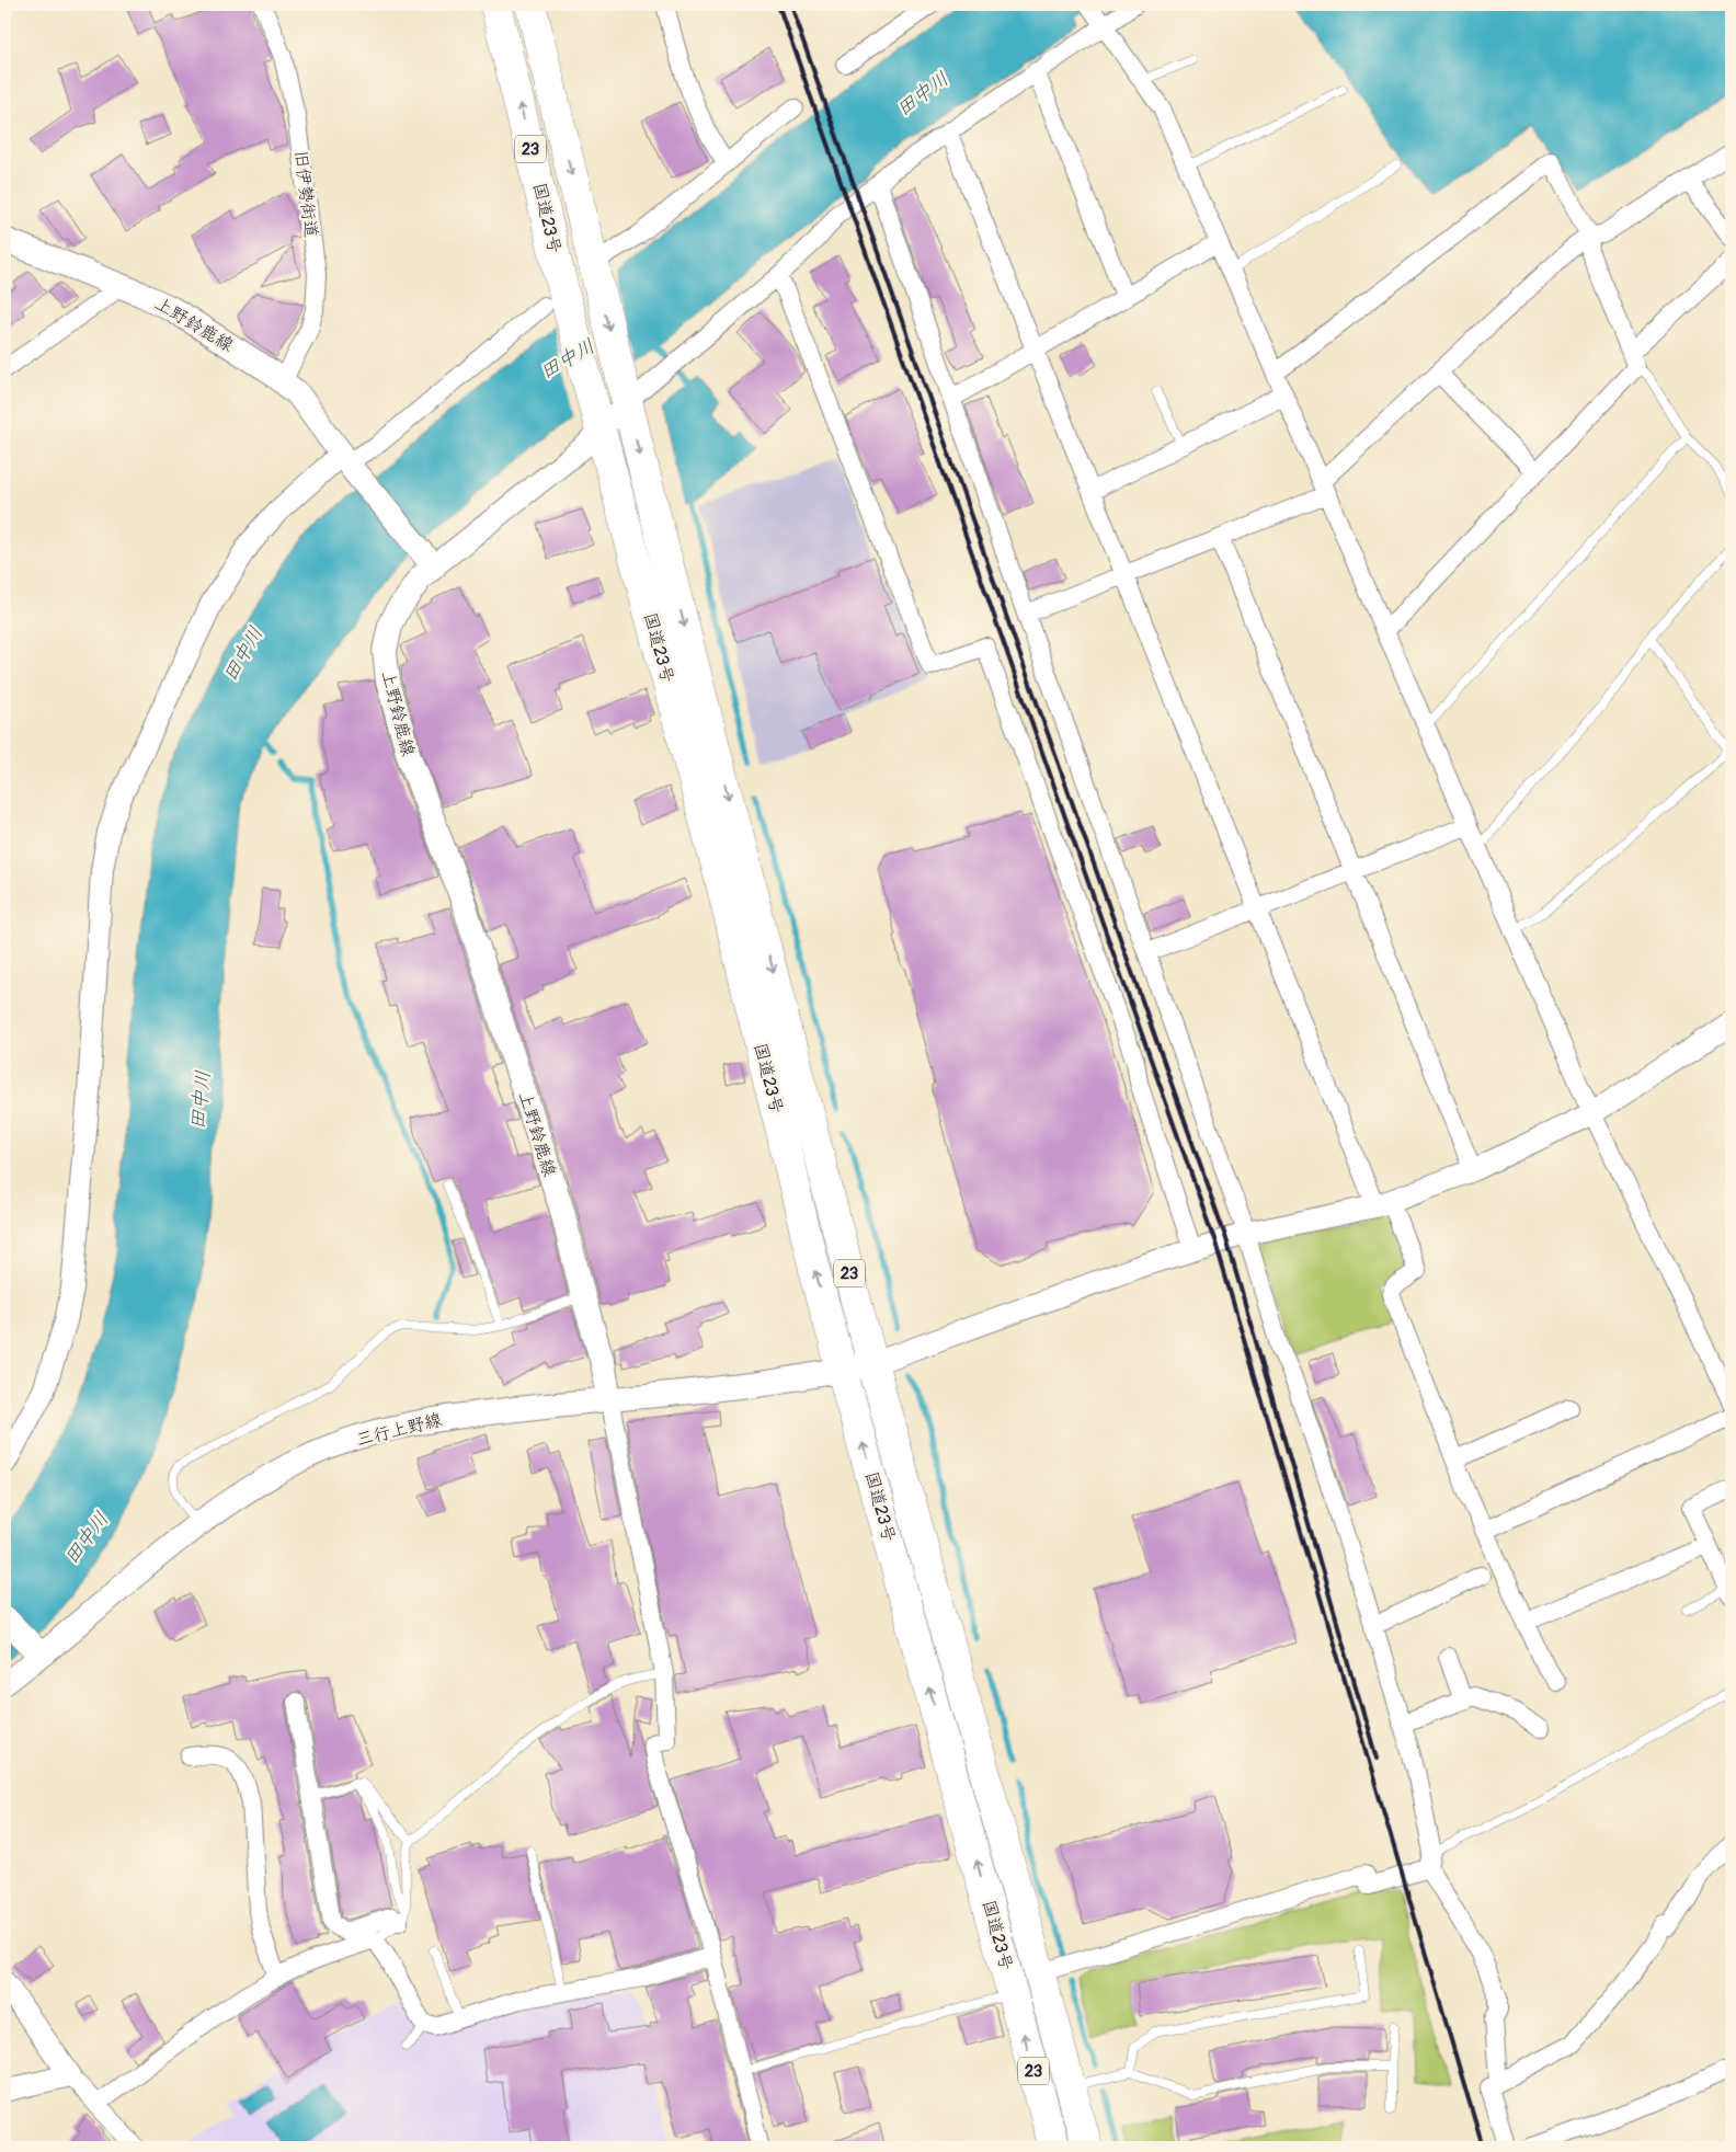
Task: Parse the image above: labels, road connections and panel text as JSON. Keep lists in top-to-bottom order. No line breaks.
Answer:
{"streets":{"highway":["23","国道23号"],"main road":["上野鈴鹿線","三行上野線"],"street":["旧伊勢街道"]},"crossings":[["旧伊勢街道","上野鈴鹿線"],["国道23号","三行上野線"],["上野鈴鹿線","三行上野線"]],"water":["田中川"]}
